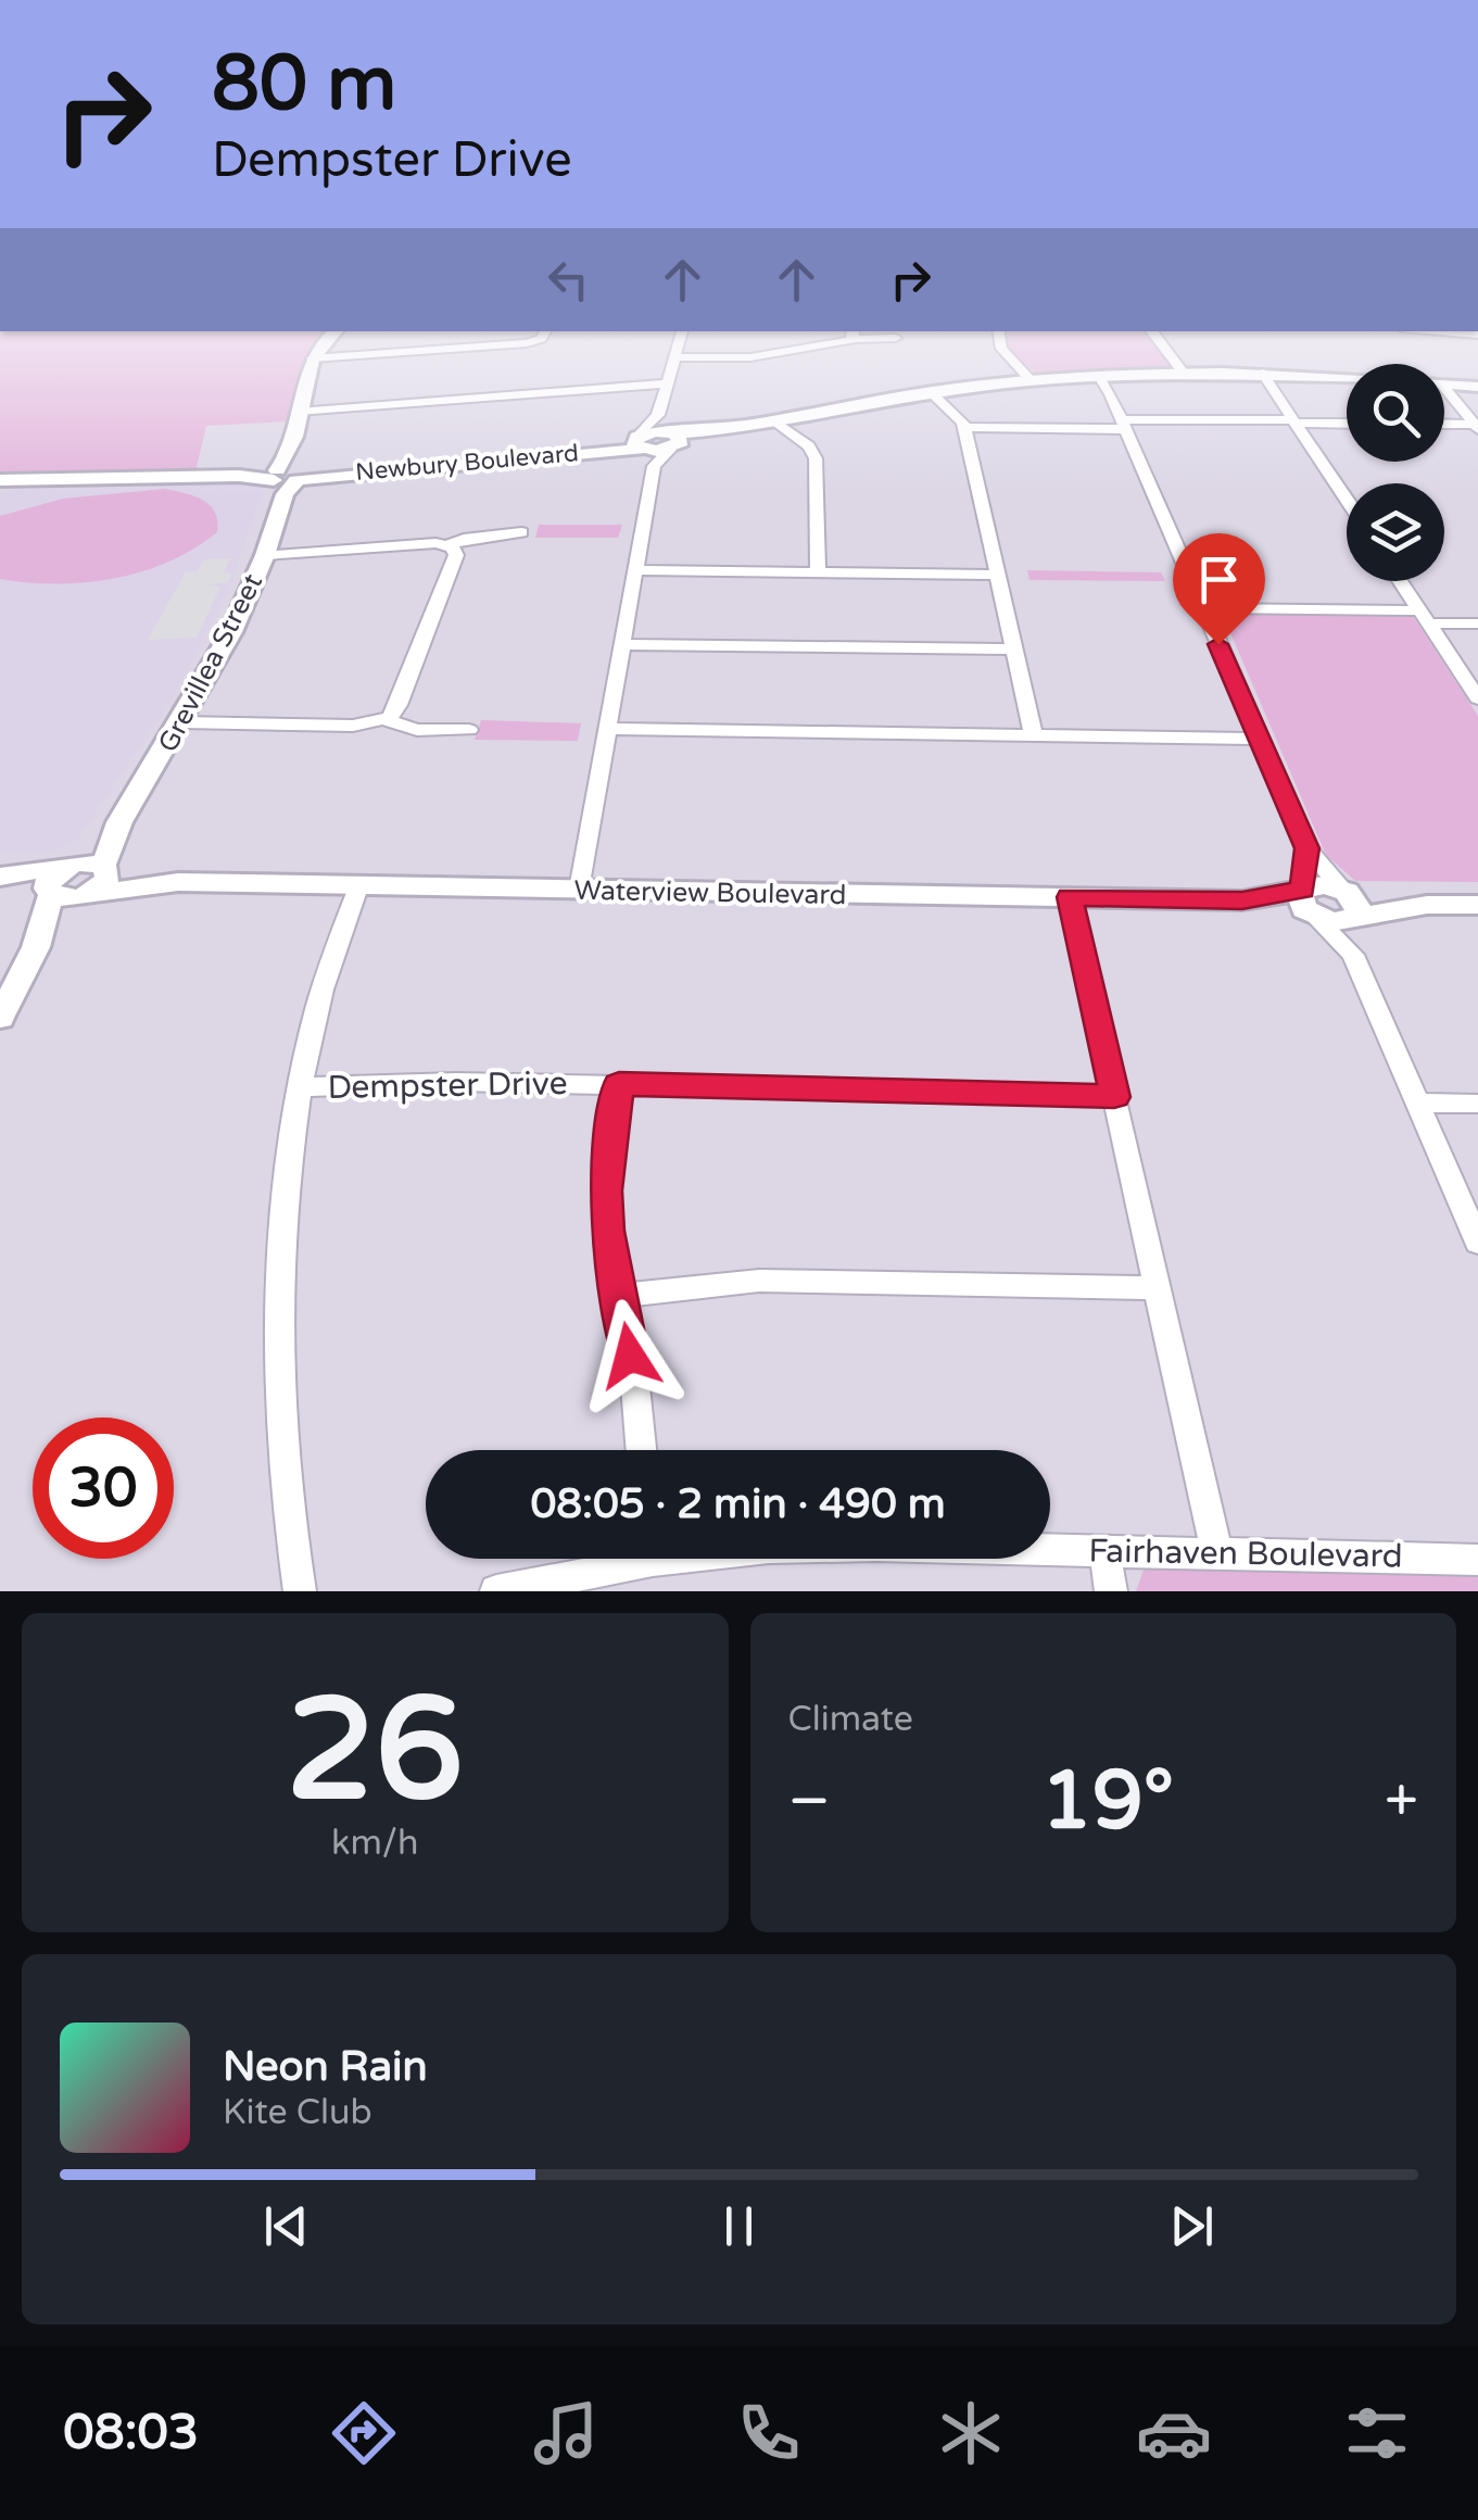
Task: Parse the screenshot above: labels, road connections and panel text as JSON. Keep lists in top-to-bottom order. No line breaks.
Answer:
{"streets":{"street":["Newbury Boulevard","Grevillea Street","Waterview Boulevard","Dempster Drive","Fairhaven Boulevard"]},"crossings":[["Newbury Boulevard","Grevillea Street"],["Grevillea Street","Waterview Boulevard"]],"page":{"turn":["80 m","Dempster Drive"],"limit":"30","trip":"08:05 · 2 min · 490 m","tile":[["26","km/h"],"Climate"],"heat":["−","19°","+"],"song":["Neon Rain","Kite Club"],"tabs":"08:03"}}
